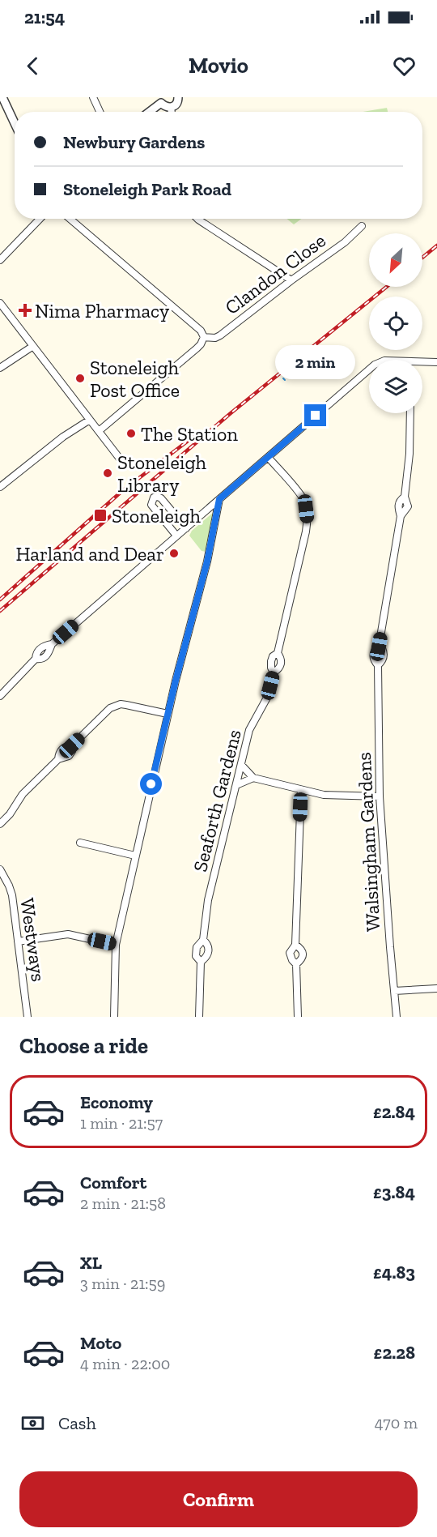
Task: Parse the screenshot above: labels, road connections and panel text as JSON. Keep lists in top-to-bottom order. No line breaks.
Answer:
{"streets":{"street":["Clandon Close","Seaforth Gardens","Walsingham Gardens","Westways"]},"places":{"health":["Nima Pharmacy"],"other":["Stoneleigh Post Office","The Station","Stoneleigh Library","Harland and Dear"],"transit":["Stoneleigh"]},"north":"bottom left","page":{"status":"21:54","header":"Movio","banner":["Newbury Gardens","Stoneleigh Park Road"],"bubble":"2 min","heading":"Choose a ride","list":[{"name":"Economy","note":"1 min · 21:57","value":"£2.84"},{"name":"Comfort","note":"2 min · 21:58","value":"£3.84"},{"name":"XL","note":"3 min · 21:59","value":"£4.83"},{"name":"Moto","note":"4 min · 22:00","value":"£2.28"}],"pay":["Cash","470 m"],"buttons":"Confirm"}}
